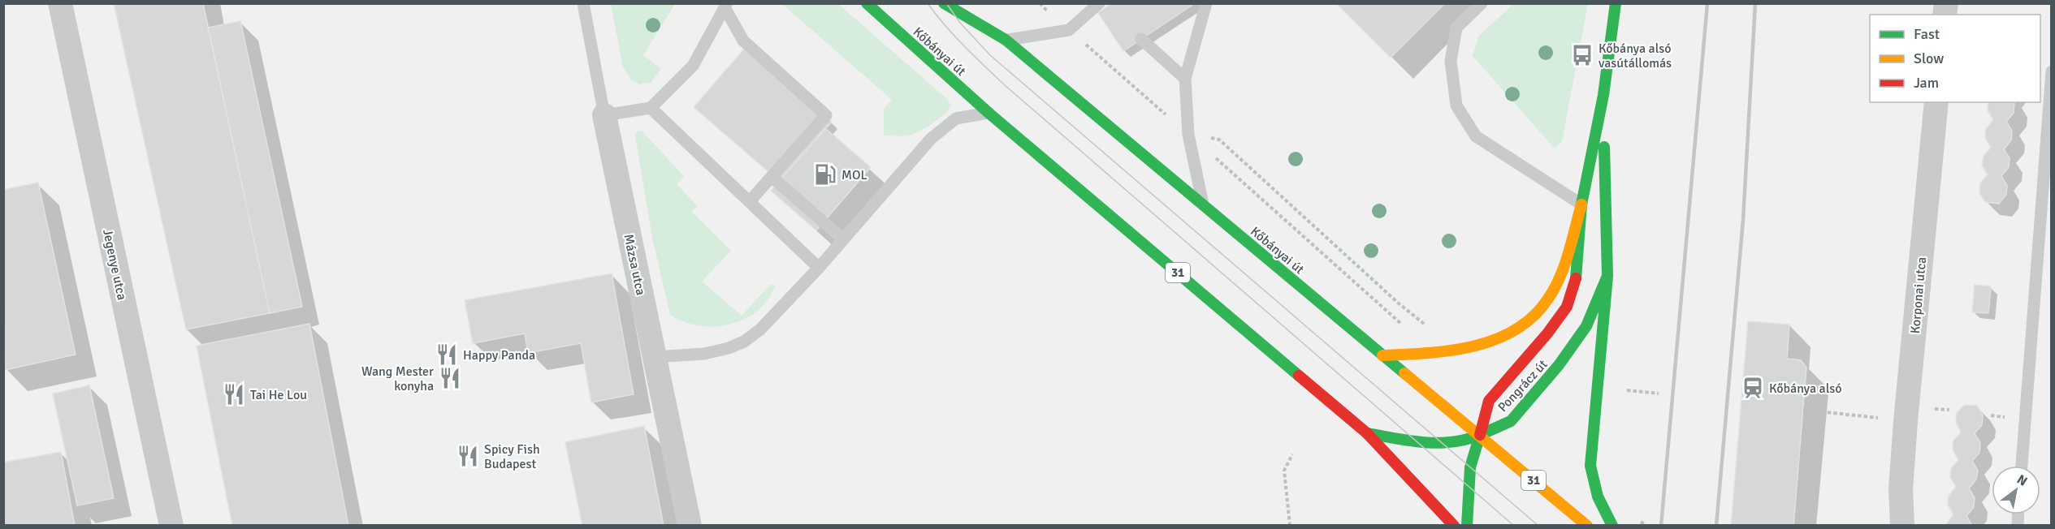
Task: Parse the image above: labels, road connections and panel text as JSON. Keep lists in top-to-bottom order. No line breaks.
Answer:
{"streets":{"main road":["Kőbányai út","31","Pongrácz út"],"street":["Jegenye utca","Mázsa utca","Korponai utca"]},"crossings":[["Kőbányai út","Pongrácz út"]],"places":{"bus stop":["Kőbánya alsó vasútállomás"],"fuel station":["MOL"],"restaurant":["Happy Panda","Wang Mester konyha","Tai He Lou","Spicy Fish Budapest"],"station":["Kőbánya alsó"]},"legend":["Fast","Slow","Jam"],"north":"top right"}
